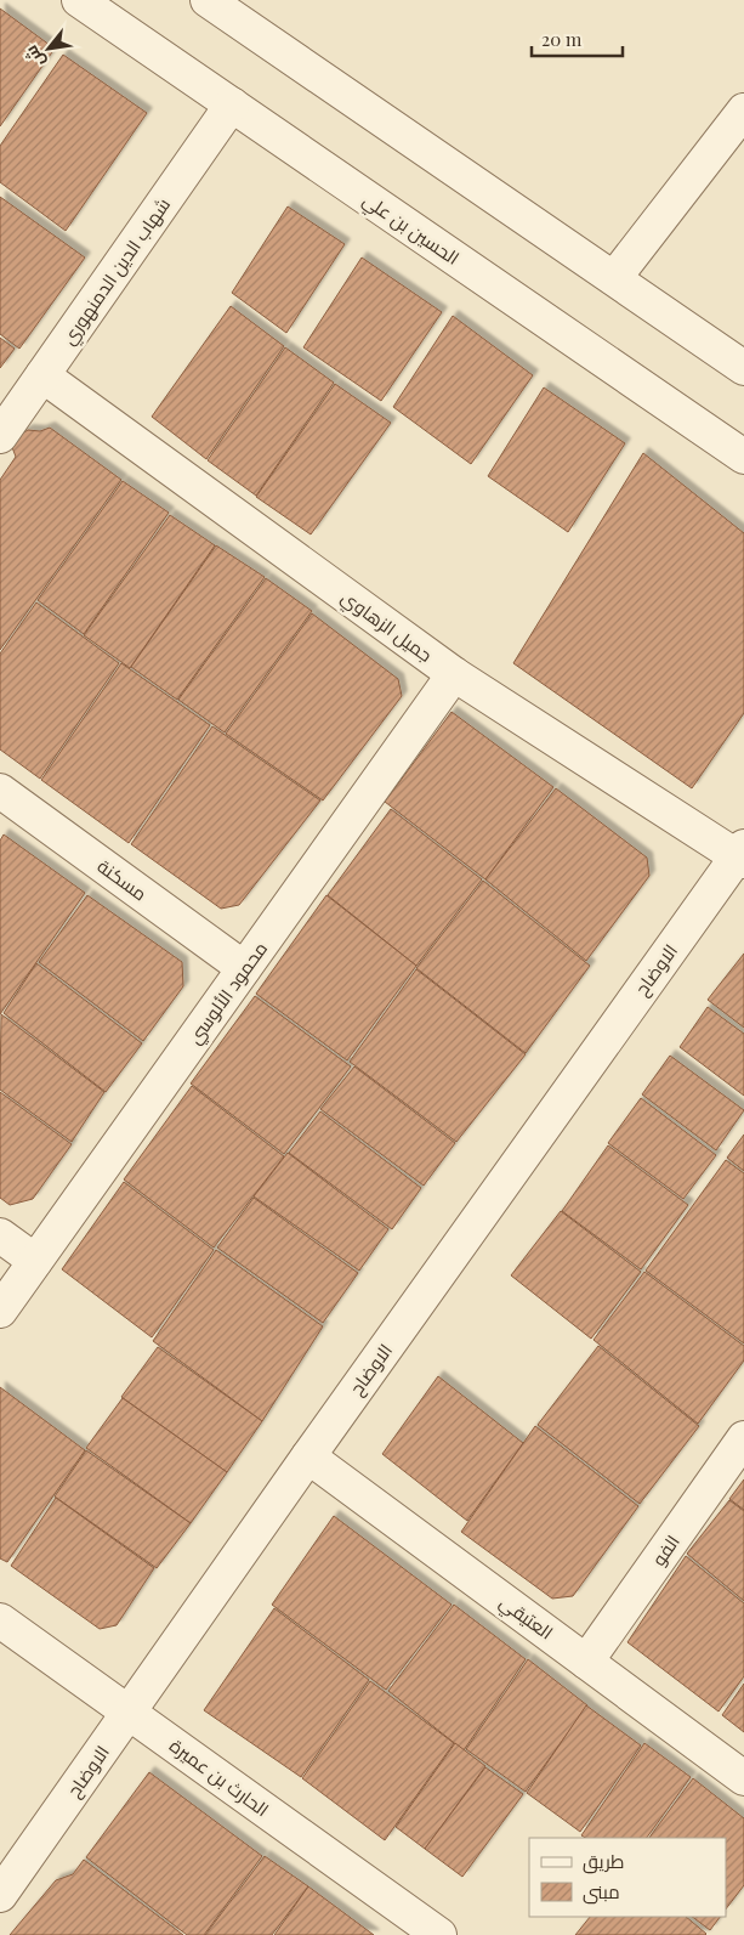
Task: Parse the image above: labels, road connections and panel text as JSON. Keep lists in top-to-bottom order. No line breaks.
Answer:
{"streets":{"street":["الحسين بن علي","شهاب الدين الدمنهوري","جميل الزهاوي","مسكنة","الاوضاح","محمود الألوسي","الفو","العتيقي","الحارث بن عميرة"]},"crossings":[["الحسين بن علي","شهاب الدين الدمنهوري"],["شهاب الدين الدمنهوري","جميل الزهاوي"],["جميل الزهاوي","الاوضاح"],["جميل الزهاوي","محمود الألوسي"],["مسكنة","محمود الألوسي"],["الاوضاح","العتيقي"],["الاوضاح","الحارث بن عميرة"],["الفو","العتيقي"]],"legend":["طريق","مبنى"],"scale_bar":"20 m","north":"bottom left"}
